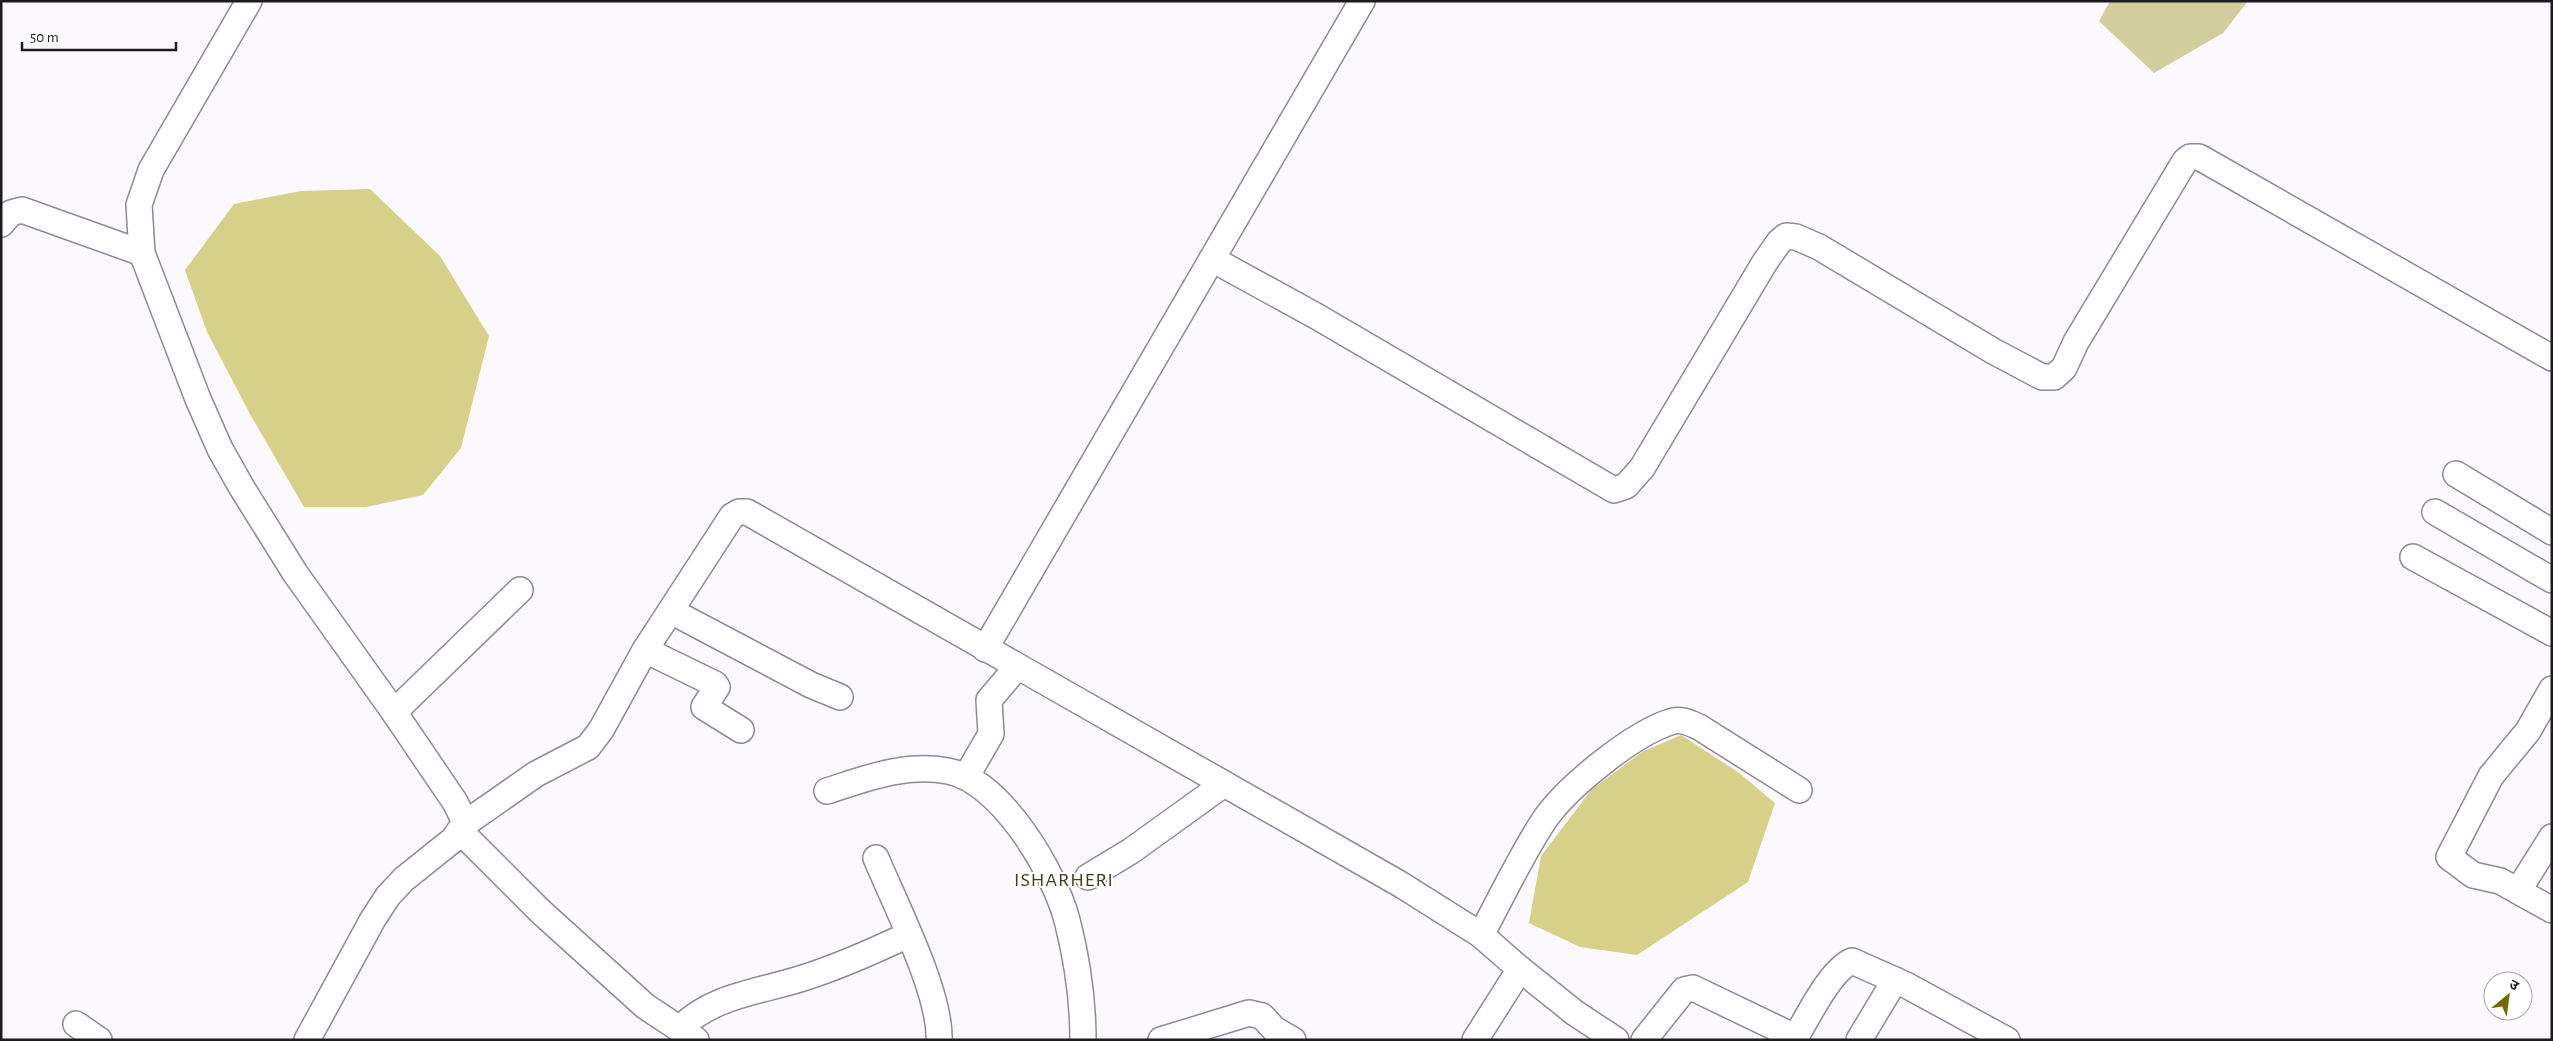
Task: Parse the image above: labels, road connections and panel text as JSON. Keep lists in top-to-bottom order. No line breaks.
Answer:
{"districts":["ISHARHERI"],"scale_bar":"50 m","north":"top right"}
